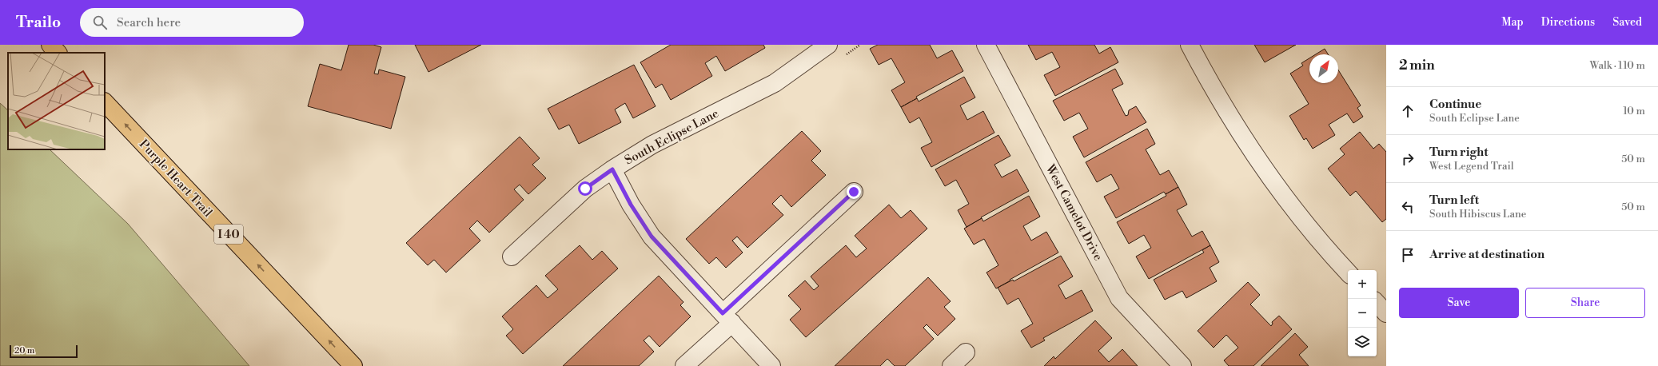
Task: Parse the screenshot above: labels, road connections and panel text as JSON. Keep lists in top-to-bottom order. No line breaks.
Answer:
{"streets":{"highway":["Purple Heart Trail","I 40"],"street":["South Eclipse Lane","West Camelot Drive"]},"one_way":["Purple Heart Trail"],"scale_bar":"20 m","north":"top right","page":{"header":"Trailo","search":"Search here","nav":["Map","Directions","Saved"],"heading":["2 min","Walk · 110 m"],"list":[["Continue","South Eclipse Lane","10 m"],["Turn right","West Legend Trail","50 m"],["Turn left","South Hibiscus Lane","50 m"],"Arrive at destination"],"map_buttons":["+","−"],"buttons":["Save","Share"],"scale":"20 m"}}
